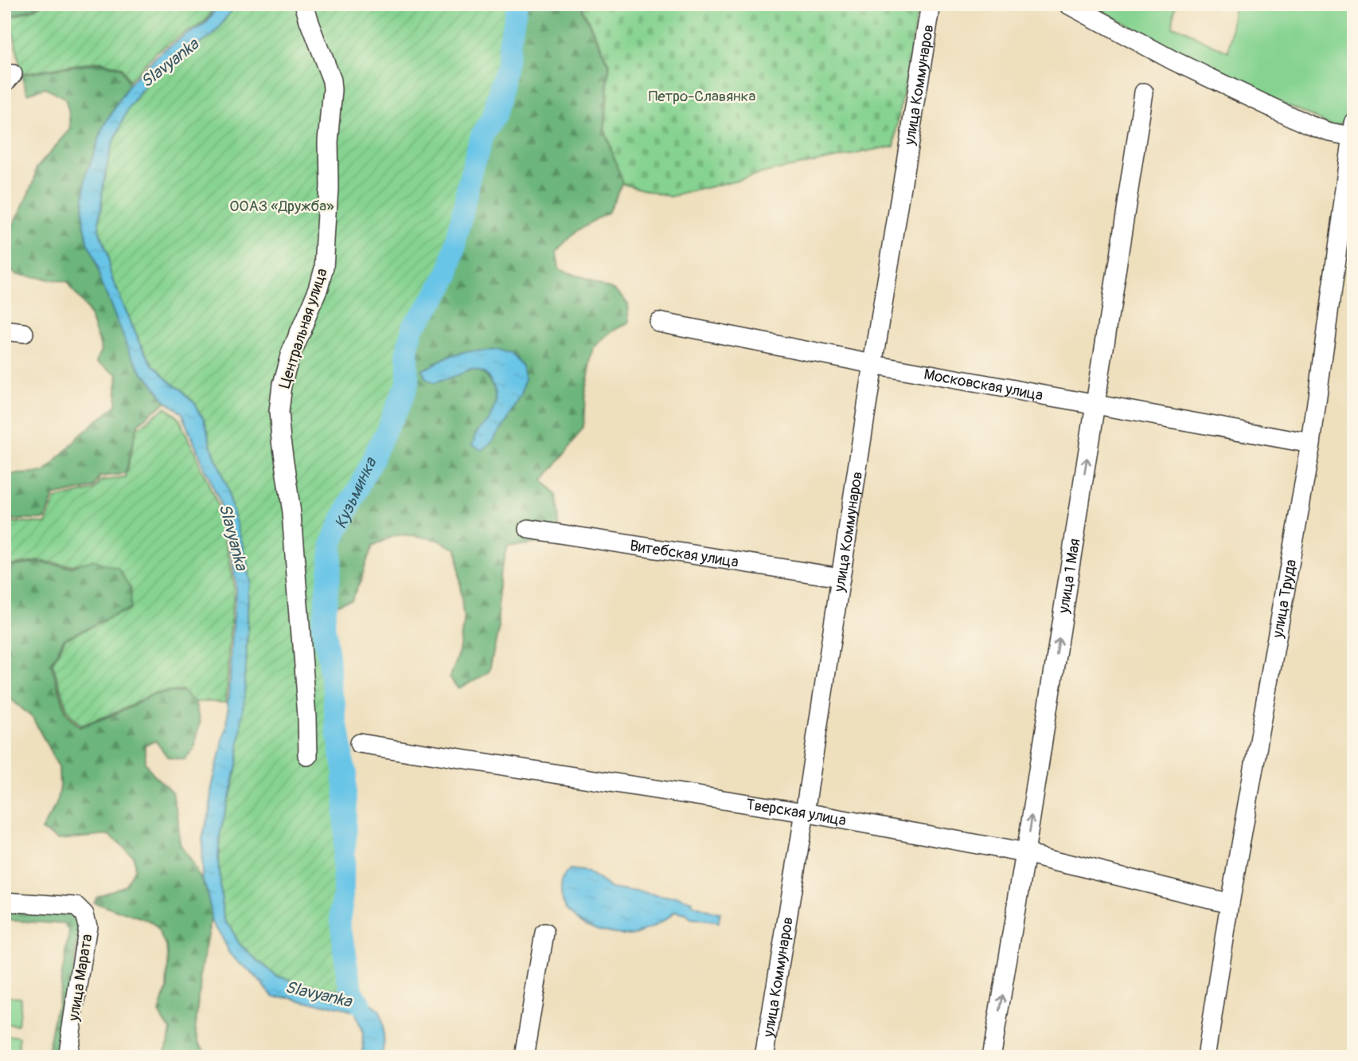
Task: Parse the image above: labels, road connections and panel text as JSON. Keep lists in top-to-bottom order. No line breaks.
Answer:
{"streets":{"street":["улица Коммунаров","Центральная улица","Московская улица","Витебская улица","улица 1 Мая","улица Труда","Тверская улица","улица Марата"]},"crossings":[["улица Коммунаров","Московская улица"],["улица Коммунаров","Витебская улица"],["улица Коммунаров","Тверская улица"],["Московская улица","улица 1 Мая"],["Московская улица","улица Труда"],["улица 1 Мая","Тверская улица"],["улица Труда","Тверская улица"]],"one_way":["улица 1 Мая"],"water":["Slavyanka","Кузьминка"],"parks":["Петро-Славянка","ООАЗ «Дружба»"]}
